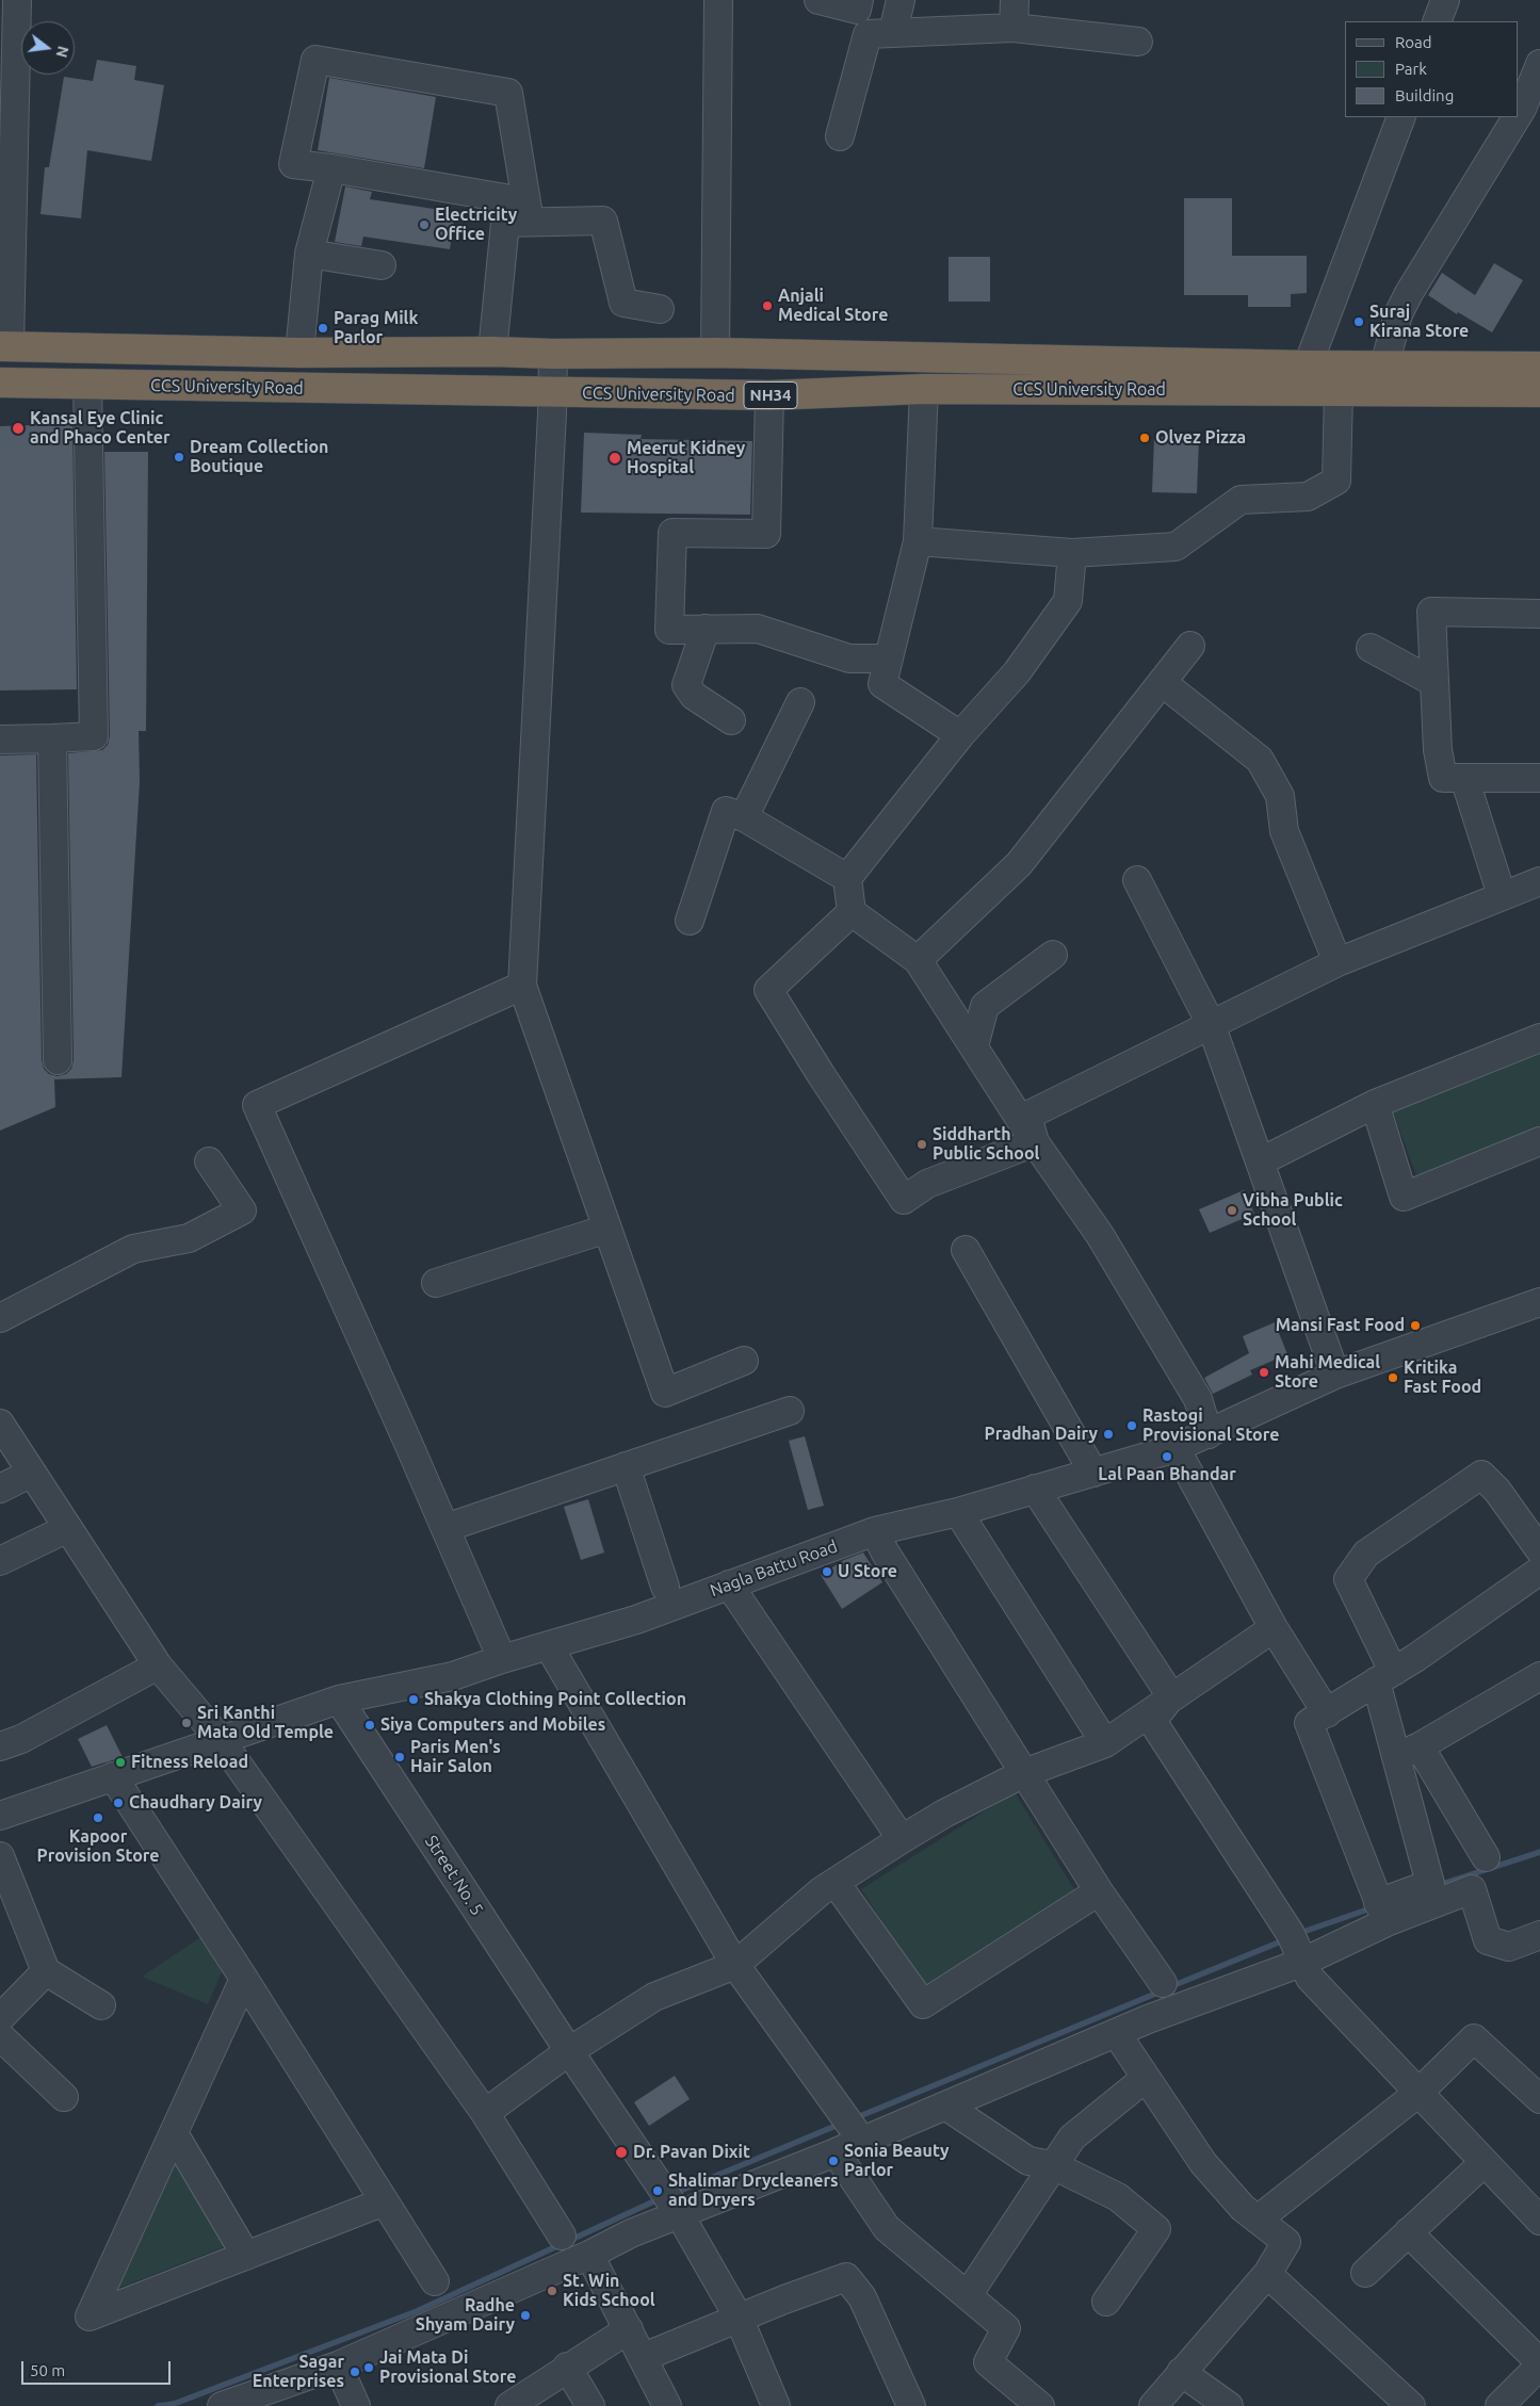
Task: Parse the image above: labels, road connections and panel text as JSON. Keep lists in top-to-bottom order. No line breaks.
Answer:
{"streets":{"highway":["CCS University Road","NH34"],"street":["Nagla Battu Road","Street No. 5"]},"crossings":[["Nagla Battu Road","Street No. 5"]],"places":["Electricity Office","Anjali Medical Store","Suraj Kirana Store","Parag Milk Parlor","Kansal Eye Clinic and Phaco Center","Olvez Pizza","Dream Collection Boutique","Meerut Kidney Hospital","Siddharth Public School","Vibha Public School","Mansi Fast Food","Mahi Medical Store","Kritika Fast Food","Rastogi Provisional Store","Pradhan Dairy","Lal Paan Bhandar","U Store","Shakya Clothing Point Collection","Sri Kanthi Mata Old Temple","Siya Computers and Mobiles","Paris Men's Hair Salon","Fitness Reload","Chaudhary Dairy","Kapoor Provision Store","Dr. Pavan Dixit","Sonia Beauty Parlor","Shalimar Drycleaners and Dryers","St. Win Kids School","Radhe Shyam Dairy","Jai Mata Di Provisional Store","Sagar Enterprises"],"legend":["Road","Park","Building"],"scale_bar":"50 m","north":"right"}
